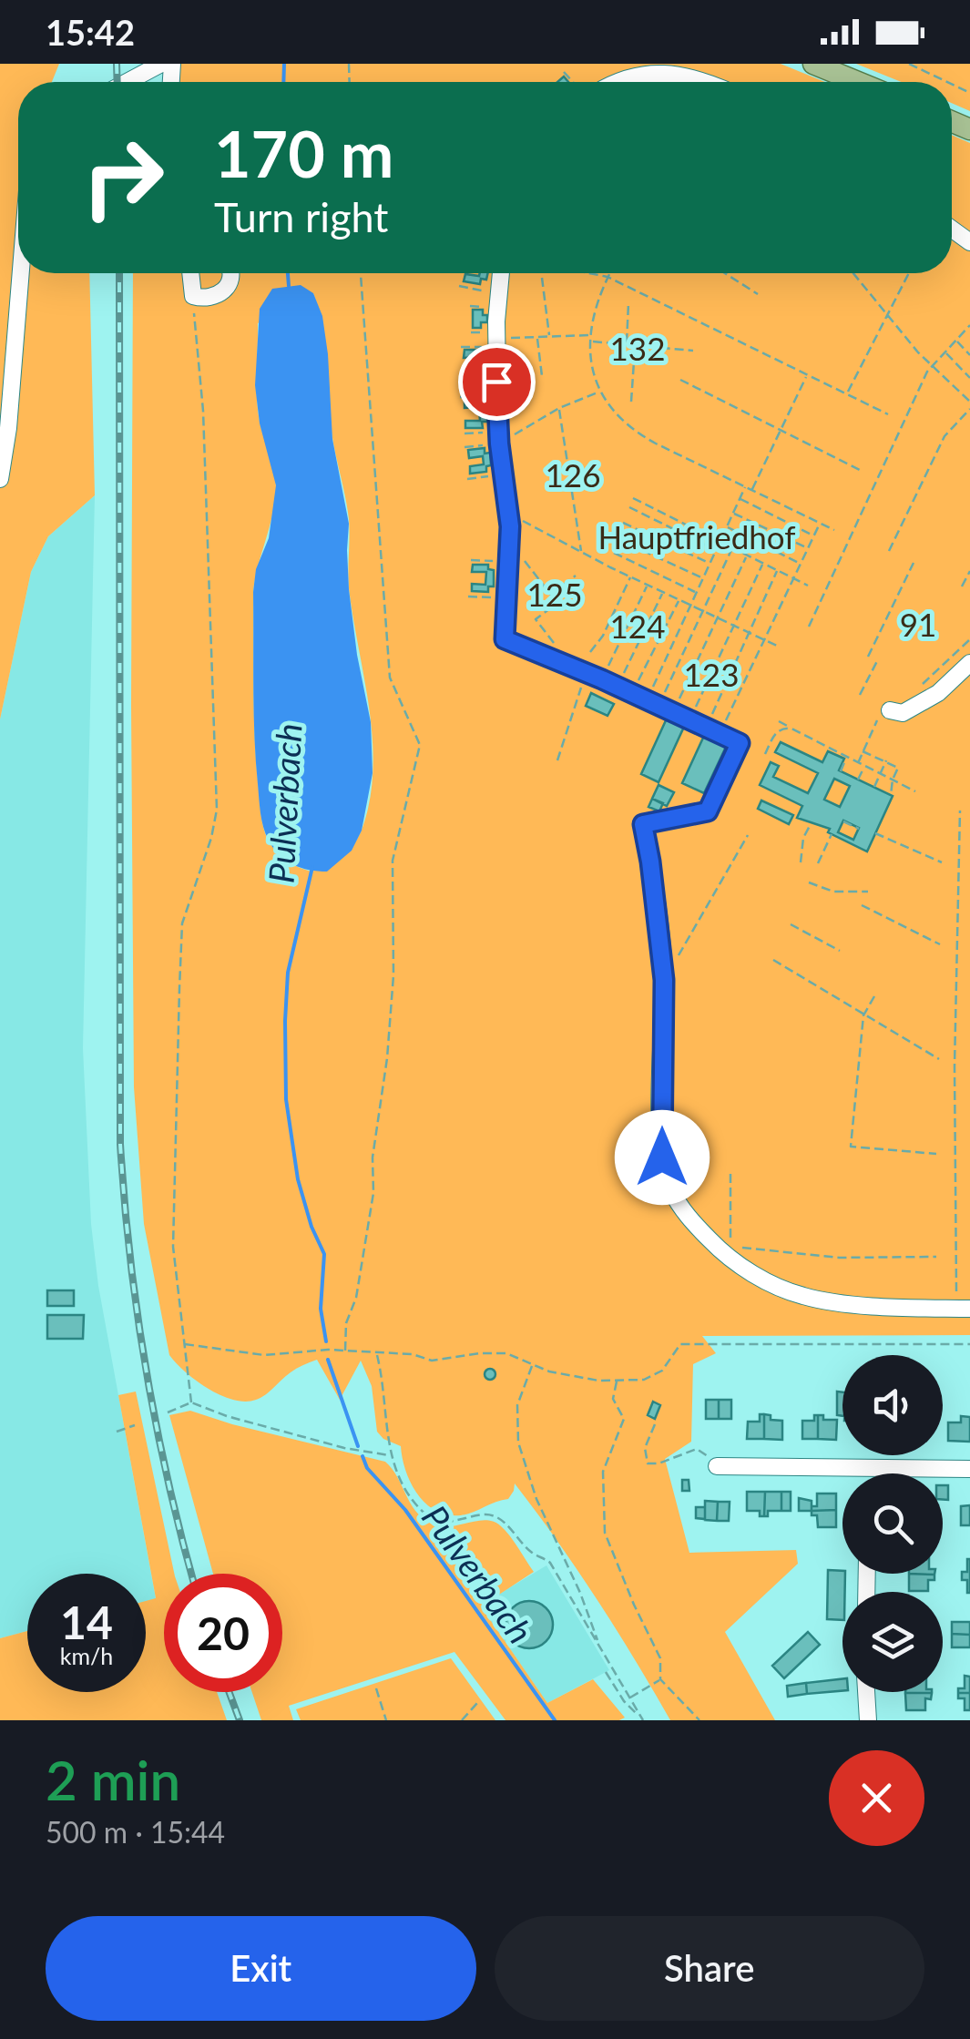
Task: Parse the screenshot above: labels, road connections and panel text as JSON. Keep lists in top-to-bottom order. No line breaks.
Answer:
{"water":["Pulverbach"],"parks":["132","126","Hauptfriedhof","125","91","124","123"],"page":{"status":"15:42","turn":["170 m","Turn right"],"speed":"14 km/h","limit":"20","heading":["2 min","500 m · 15:44"],"buttons":["Exit","Share"]}}
